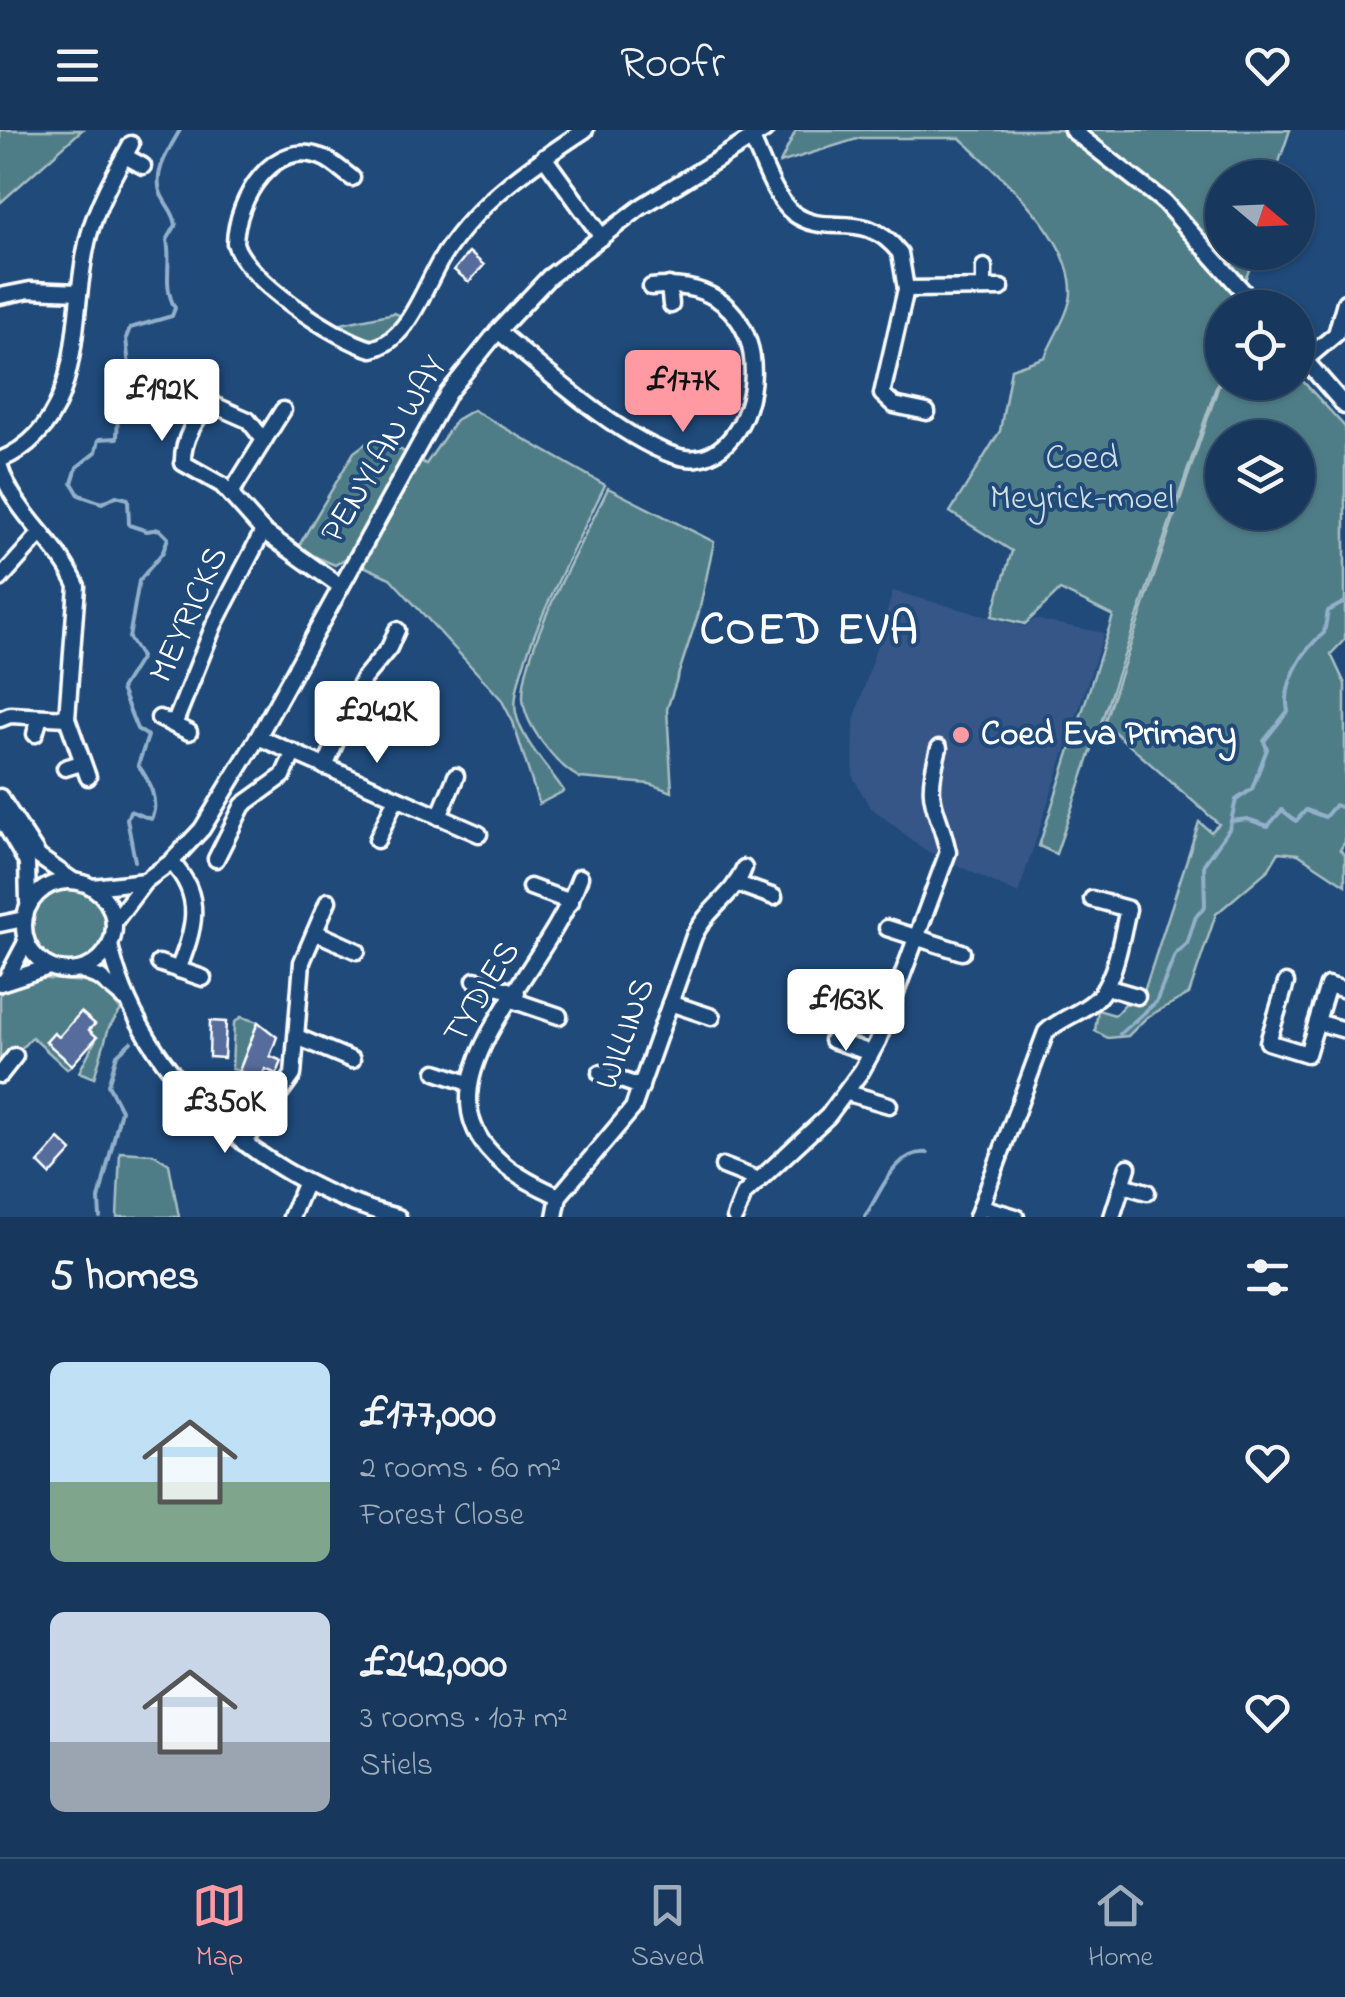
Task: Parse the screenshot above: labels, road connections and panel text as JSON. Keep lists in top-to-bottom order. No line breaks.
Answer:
{"streets":{"street":["PENYLAN WAY","MEYRICKS","TYDIES","WILLINS"]},"crossings":[["PENYLAN WAY","MEYRICKS"],["TYDIES","WILLINS"]],"districts":["COED EVA"],"parks":["Coed Meyrick-moel"],"places":["Coed Eva Primary"],"north":"right","page":{"header":"Roofr","price":["£177K","£192K","£242K","£163K","£350K"],"heading":"5 homes","list":[{"name":"£177,000","note":"2 rooms · 60 m² · Forest Close"},{"name":"£242,000","note":"3 rooms · 107 m² · Stiels"}],"tabs":["Map","Saved","Home"]}}
